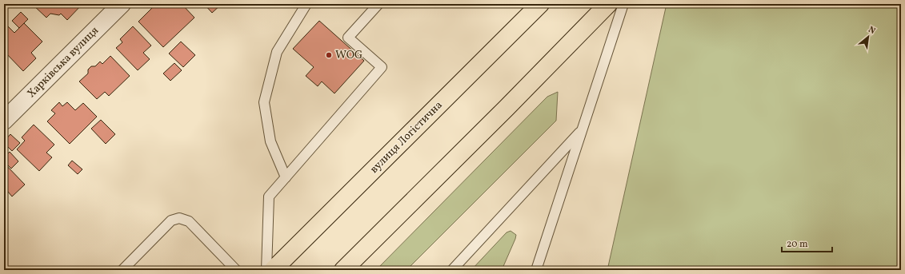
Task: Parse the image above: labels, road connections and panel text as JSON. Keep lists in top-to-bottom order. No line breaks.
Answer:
{"streets":{"main road":["вулиця Логістична"],"street":["Харківська вулиця"]},"places":["WOG"],"scale_bar":"20 m","north":"top right"}
